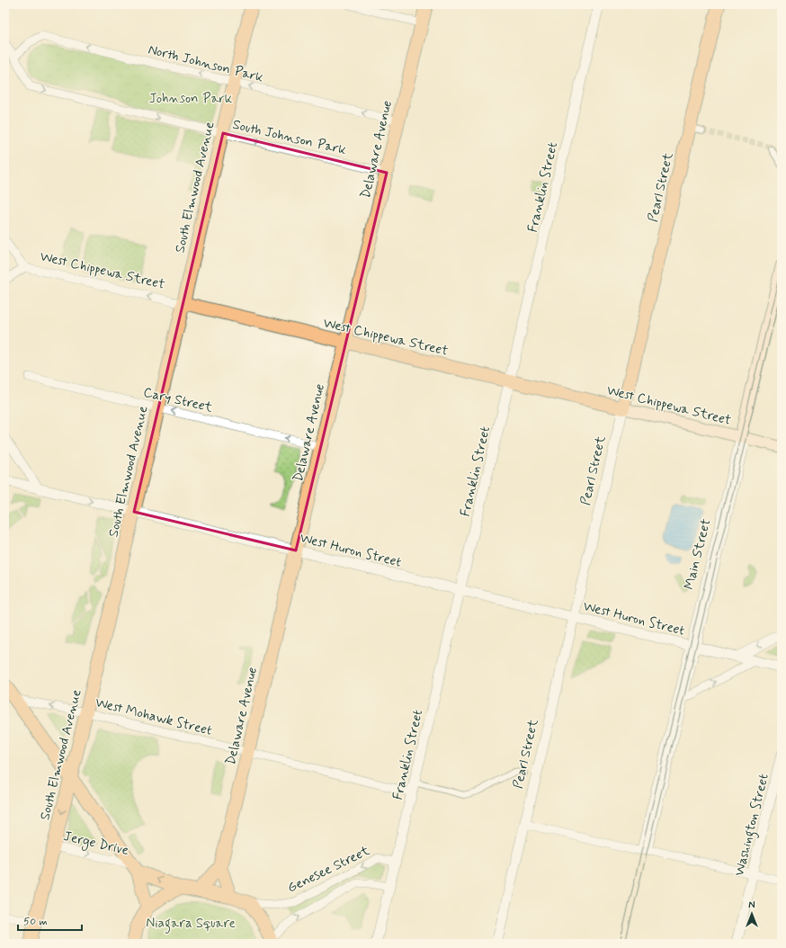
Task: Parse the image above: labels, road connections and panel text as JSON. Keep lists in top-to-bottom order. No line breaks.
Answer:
{"streets":{"main road":["Delaware Avenue","South Elmwood Avenue","Pearl Street","West Chippewa Street","Main Street"],"street":["North Johnson Park","South Johnson Park","Franklin Street","Cary Street","West Huron Street","West Mohawk Street","Washington Street","Jerge Drive","Genesee Street"]},"crossings":[["North Johnson Park","South Johnson Park"],["North Johnson Park","Delaware Avenue"],["North Johnson Park","South Elmwood Avenue"],["South Johnson Park","Delaware Avenue"],["South Johnson Park","South Elmwood Avenue"],["Delaware Avenue","West Chippewa Street"],["Delaware Avenue","Cary Street"],["Delaware Avenue","West Huron Street"],["Delaware Avenue","West Mohawk Street"],["South Elmwood Avenue","West Chippewa Street"],["South Elmwood Avenue","Cary Street"],["South Elmwood Avenue","West Huron Street"],["South Elmwood Avenue","West Mohawk Street"],["South Elmwood Avenue","Jerge Drive"],["Franklin Street","West Chippewa Street"],["Franklin Street","West Huron Street"],["Franklin Street","West Mohawk Street"],["Franklin Street","Genesee Street"],["Pearl Street","West Chippewa Street"],["Pearl Street","West Huron Street"],["West Chippewa Street","Main Street"],["West Huron Street","Main Street"]],"one_way":["North Johnson Park","South Johnson Park","Cary Street","Jerge Drive"],"parks":["Johnson Park","Niagara Square"],"scale_bar":"50 m","north":"top"}
